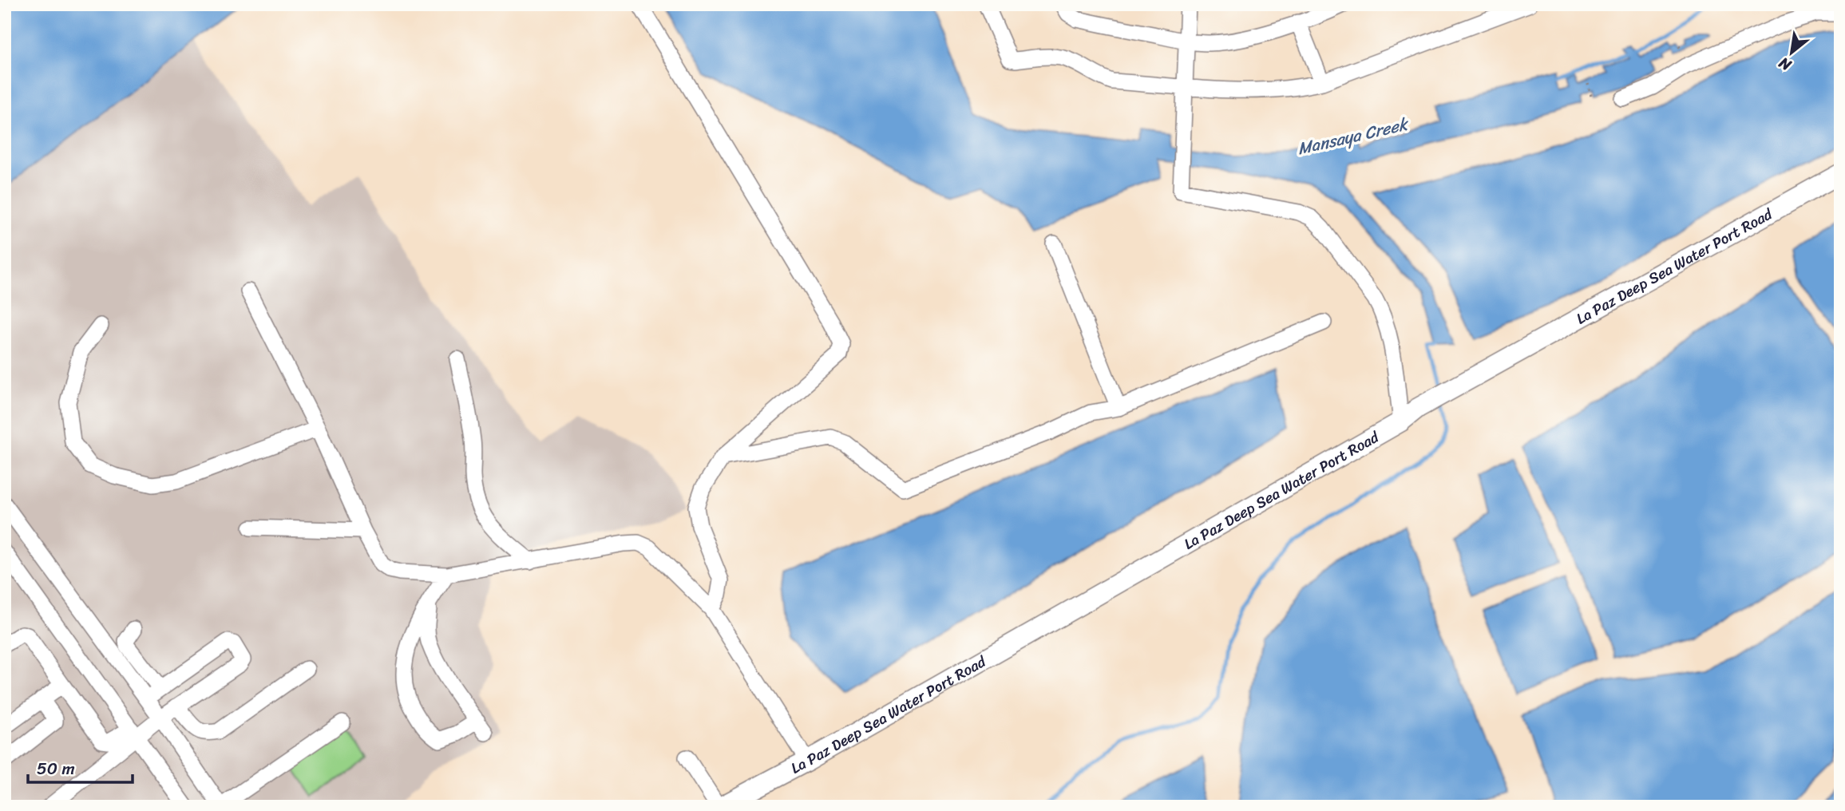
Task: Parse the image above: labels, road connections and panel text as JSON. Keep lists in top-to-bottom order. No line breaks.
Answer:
{"streets":{"main road":["La Paz Deep Sea Water Port Road"]},"water":["Mansaya Creek"],"scale_bar":"50 m","north":"bottom left"}
